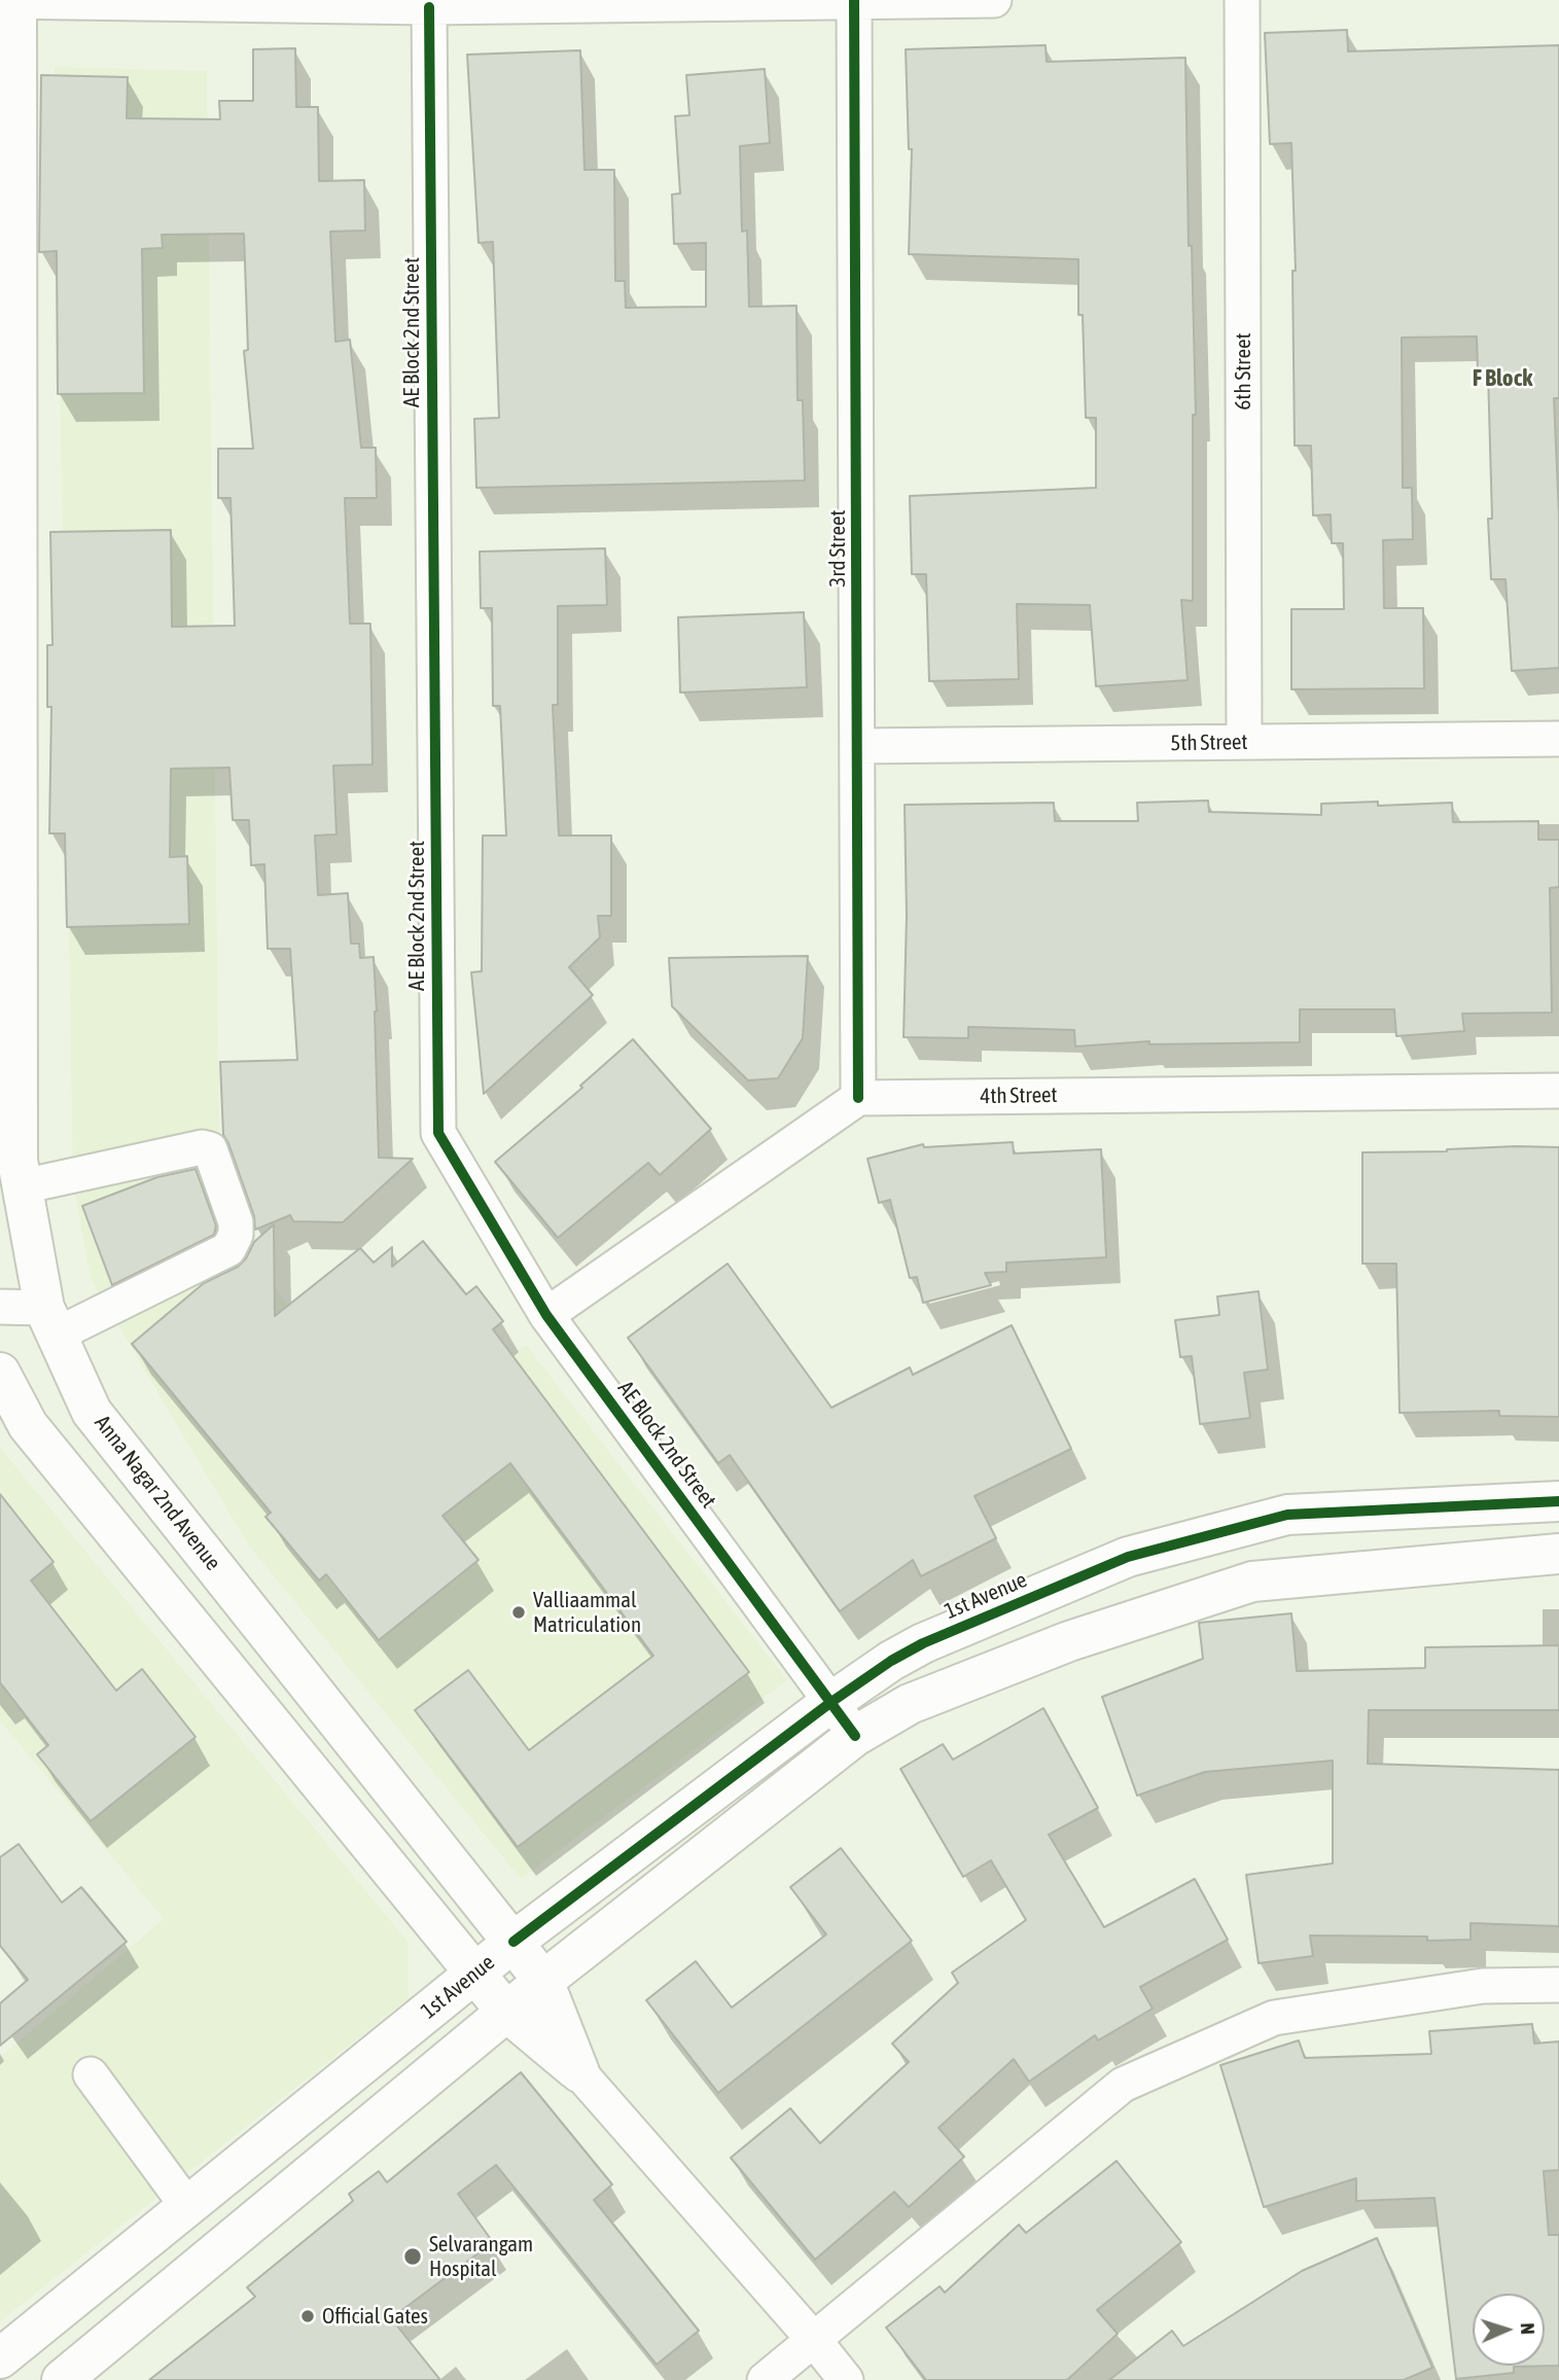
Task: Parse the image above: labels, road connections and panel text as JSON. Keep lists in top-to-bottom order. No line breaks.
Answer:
{"streets":{"main road":["Anna Nagar 2nd Avenue","1st Avenue"],"street":["AE Block 2nd Street","6th Street","3rd Street","5th Street","4th Street"]},"crossings":[["AE Block 2nd Street","1st Avenue"],["6th Street","5th Street"],["3rd Street","5th Street"],["3rd Street","4th Street"],["Anna Nagar 2nd Avenue","1st Avenue"]],"districts":["F Block"],"places":["Valliaammal Matriculation","Selvarangam Hospital","Official Gates"],"north":"right"}
